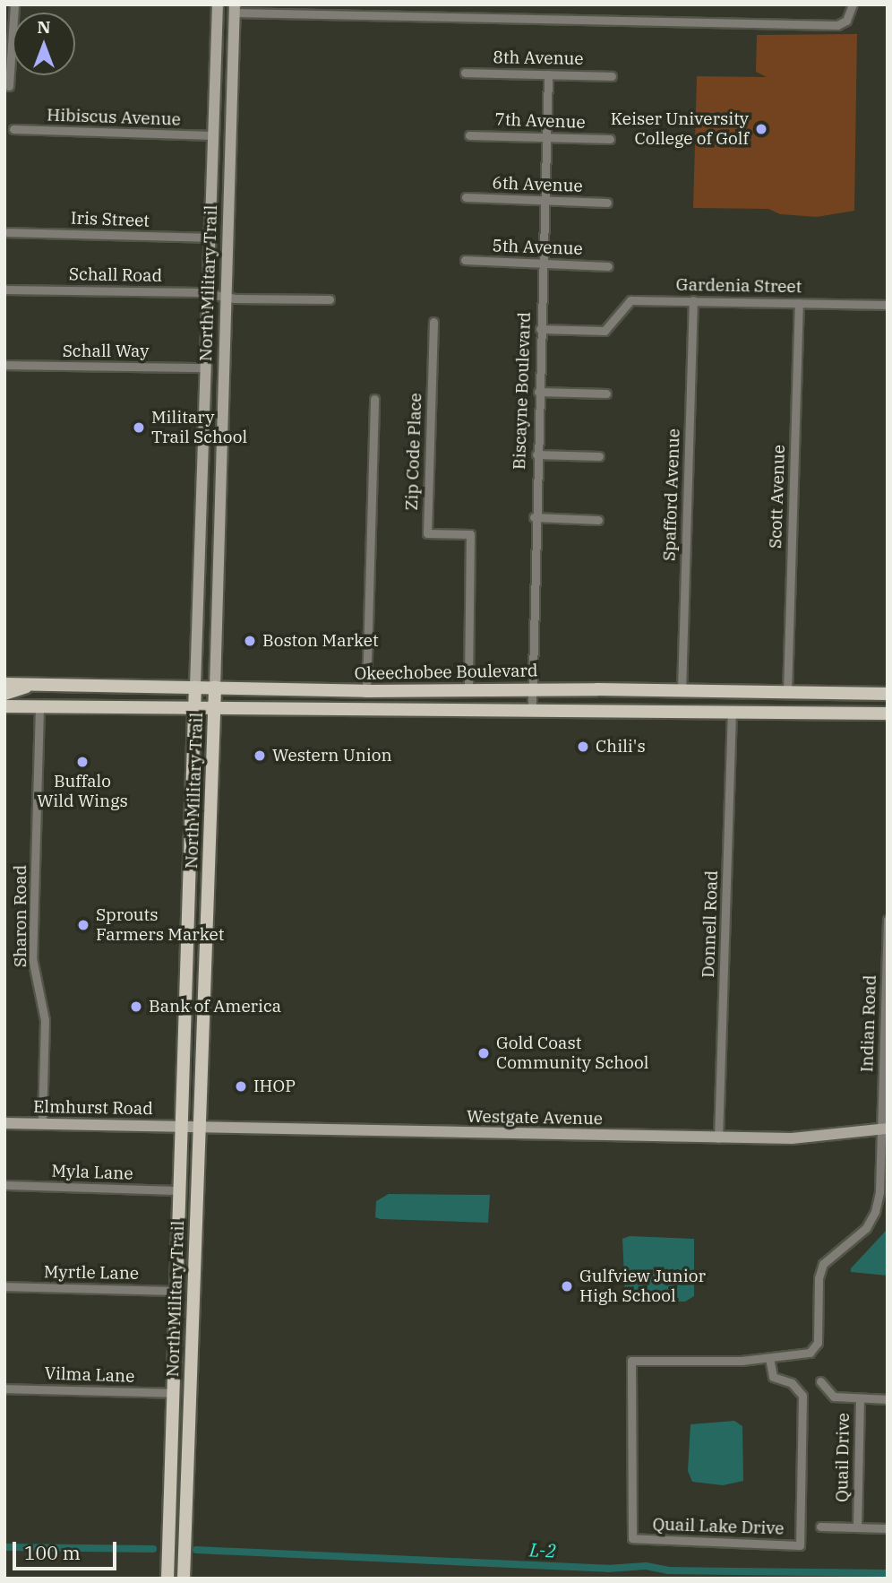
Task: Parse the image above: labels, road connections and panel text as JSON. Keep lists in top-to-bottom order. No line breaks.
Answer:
{"streets":{"main road":["North Military Trail","Okeechobee Boulevard","Elmhurst Road","Westgate Avenue"],"street":["8th Avenue","Hibiscus Avenue","7th Avenue","6th Avenue","Iris Street","5th Avenue","Schall Road","Gardenia Street","Schall Way","Biscayne Boulevard","Zip Code Place","Spafford Avenue","Scott Avenue","Sharon Road","Donnell Road","Indian Road","Myla Lane","Myrtle Lane","Vilma Lane","Quail Drive","Quail Lake Drive"]},"crossings":[["8th Avenue","Biscayne Boulevard"],["Hibiscus Avenue","North Military Trail"],["7th Avenue","Biscayne Boulevard"],["6th Avenue","Biscayne Boulevard"],["Iris Street","North Military Trail"],["5th Avenue","Biscayne Boulevard"],["Schall Road","North Military Trail"],["North Military Trail","Schall Way"],["North Military Trail","Okeechobee Boulevard"],["North Military Trail","Elmhurst Road"],["North Military Trail","Westgate Avenue"],["North Military Trail","Myla Lane"],["North Military Trail","Myrtle Lane"],["North Military Trail","Vilma Lane"],["Gardenia Street","Biscayne Boulevard"],["Gardenia Street","Spafford Avenue"],["Gardenia Street","Scott Avenue"],["Biscayne Boulevard","Okeechobee Boulevard"],["Zip Code Place","Okeechobee Boulevard"],["Spafford Avenue","Okeechobee Boulevard"],["Scott Avenue","Okeechobee Boulevard"],["Sharon Road","Elmhurst Road"],["Donnell Road","Westgate Avenue"],["Indian Road","Westgate Avenue"],["Indian Road","Quail Lake Drive"],["Elmhurst Road","Westgate Avenue"],["Westgate Avenue","Quail Lake Drive"]],"water":["L-2"],"places":["Keiser University College of Golf","Military Trail School","Boston Market","Chili's","Western Union","Buffalo Wild Wings","Sprouts Farmers Market","Bank of America","Gold Coast Community School","IHOP","Gulfview Junior High School"],"scale_bar":"100 m","north":"top"}
